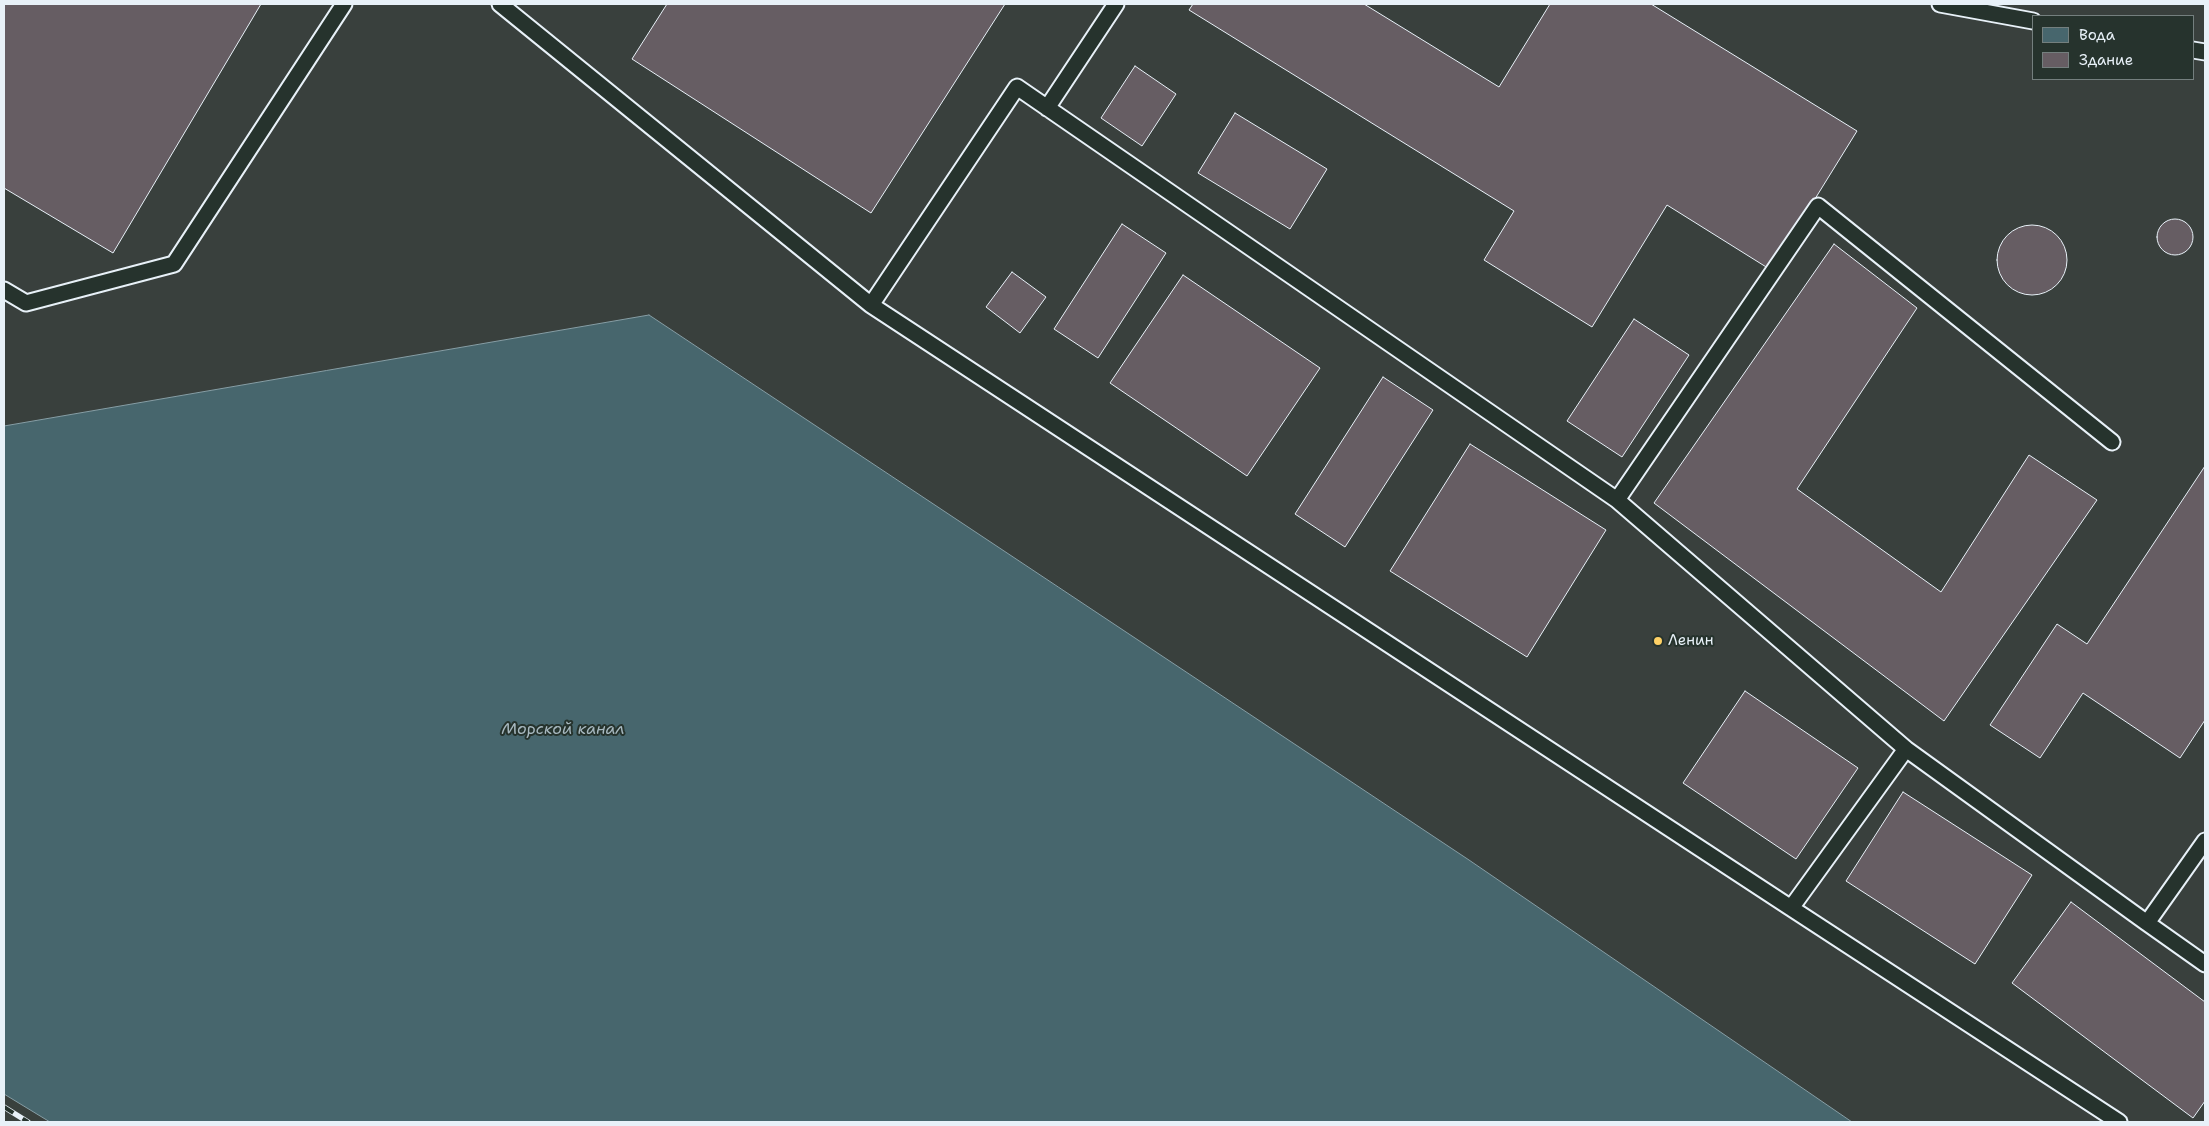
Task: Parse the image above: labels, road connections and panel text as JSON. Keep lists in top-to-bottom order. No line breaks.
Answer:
{"water":["Морской канал"],"places":["Ленин"],"legend":["Вода","Здание"]}
